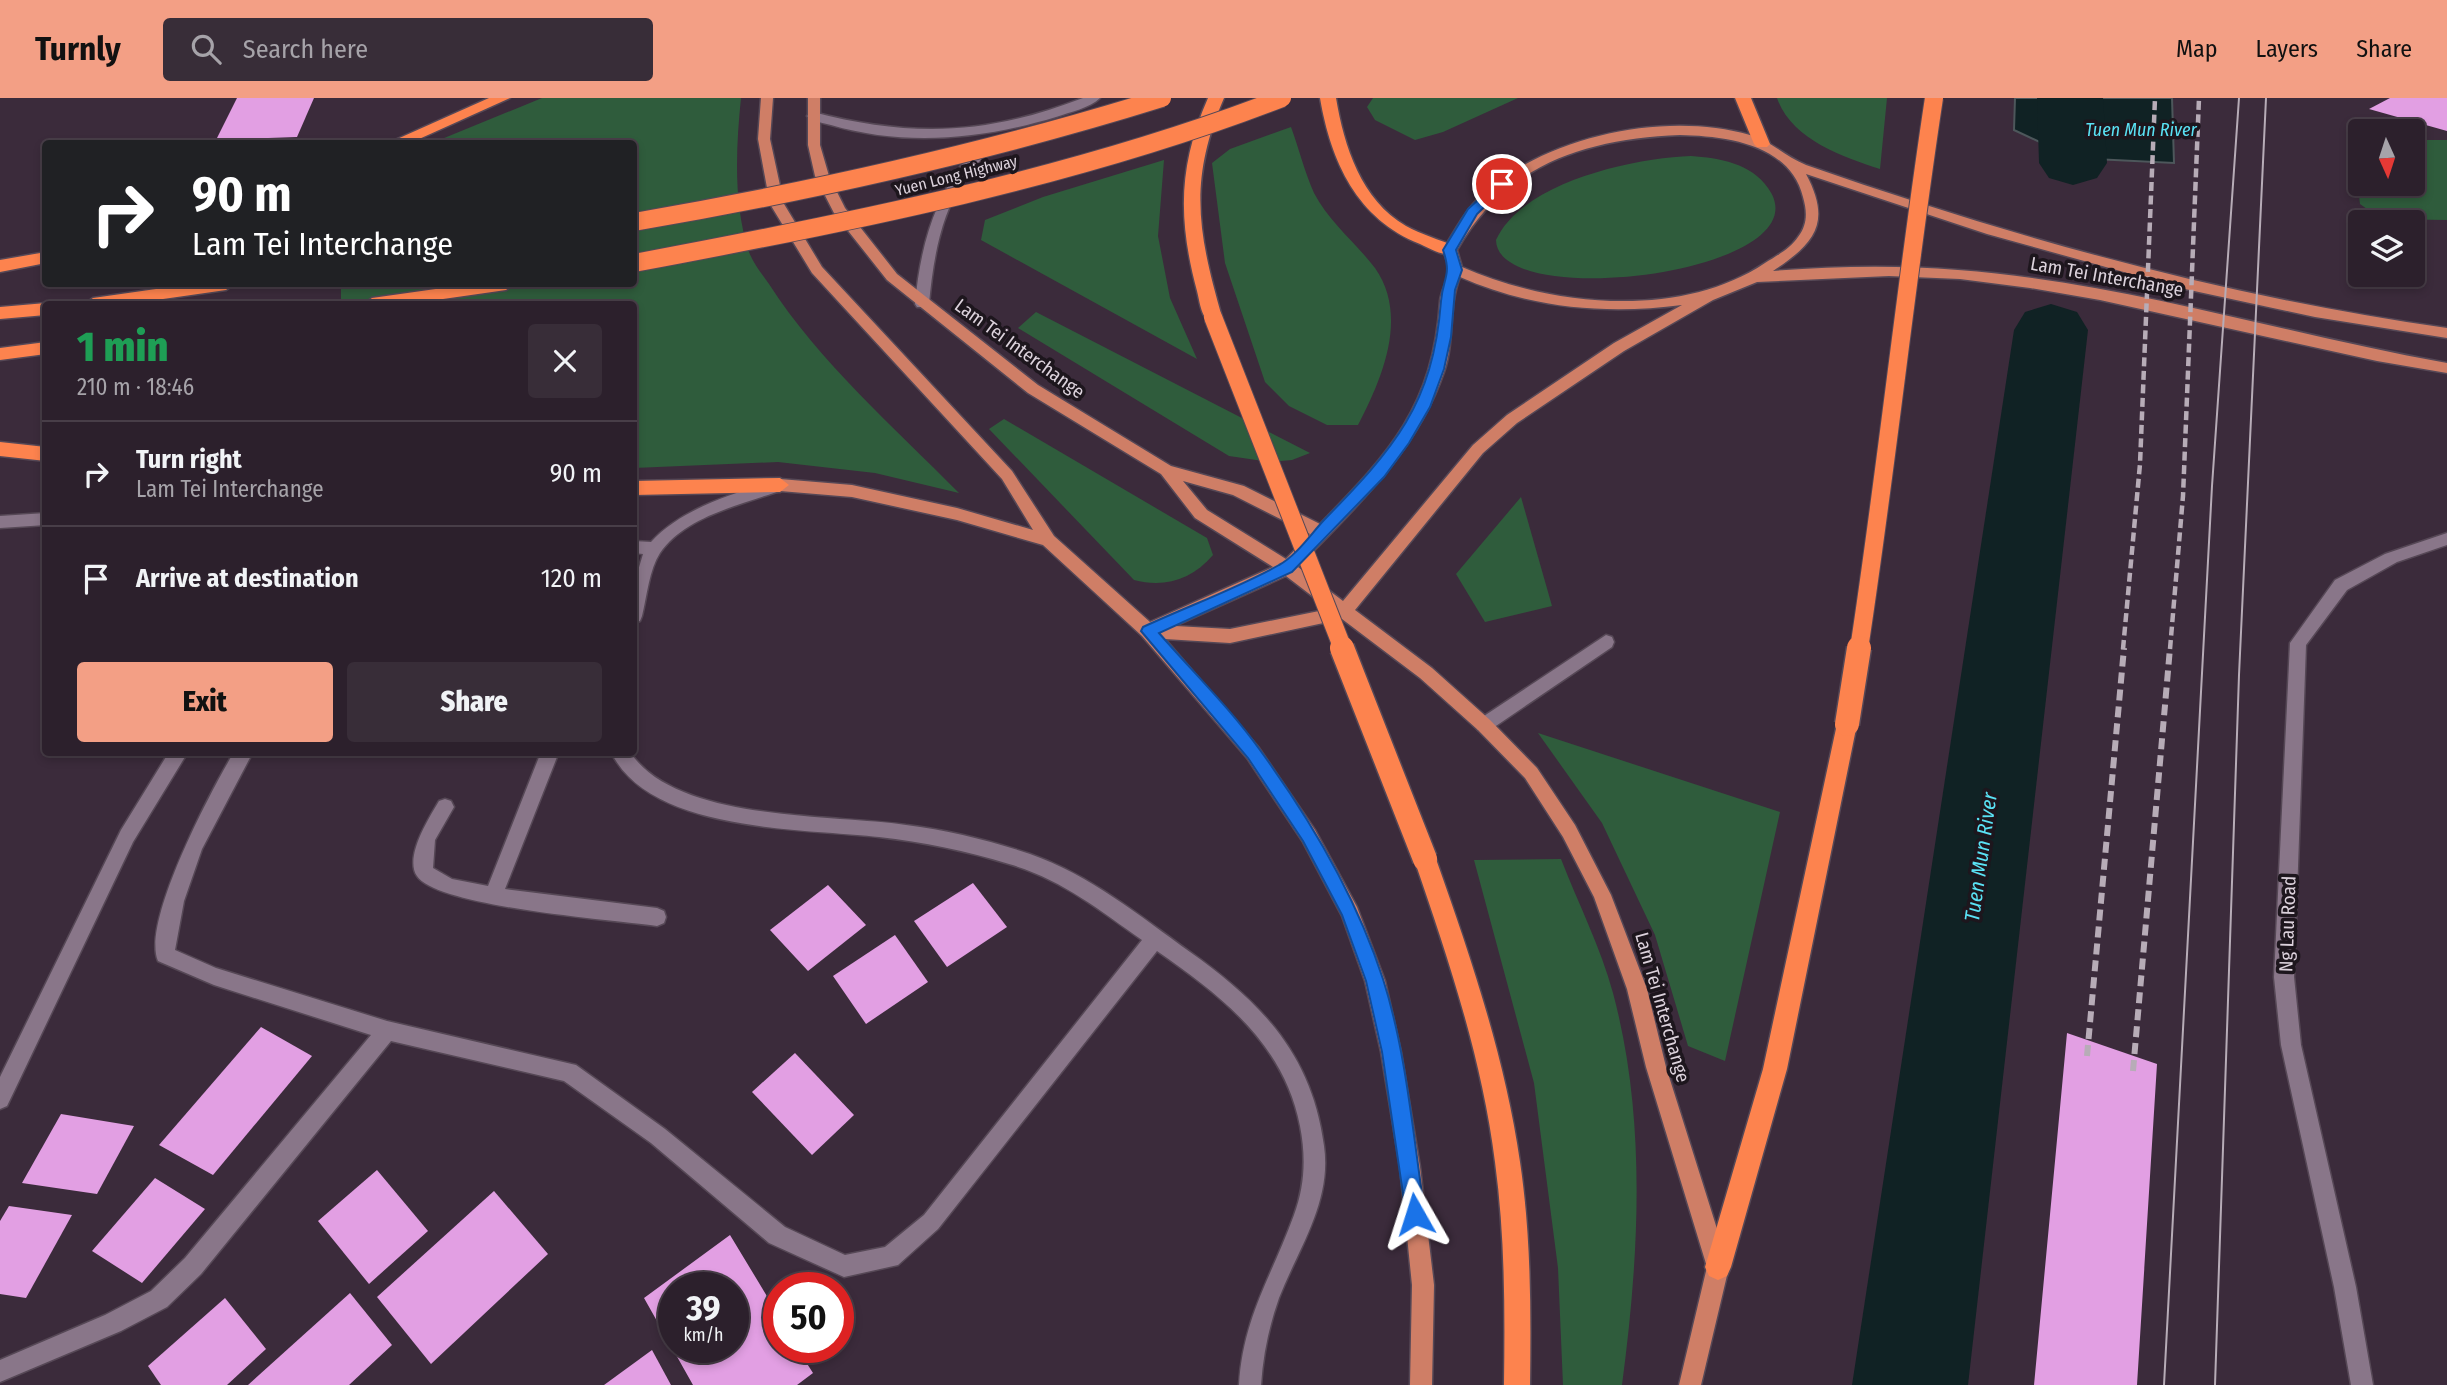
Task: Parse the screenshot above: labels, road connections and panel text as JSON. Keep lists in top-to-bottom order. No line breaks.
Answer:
{"streets":{"highway":["Yuen Long Highway"],"main road":["Lam Tei Interchange"],"street":["Ng Lau Road"]},"water":["Tuen Mun River"],"north":"bottom","page":{"header":"Turnly","search":"Search here","nav":["Map","Layers","Share"],"turn":["90 m","Lam Tei Interchange"],"heading":["1 min","210 m · 18:46"],"list":[{"name":"Turn right","note":"Lam Tei Interchange","value":"90 m"},{"name":"Arrive at destination","value":"120 m"}],"buttons":["Exit","Share"],"speed":"39 km/h","limit":"50"}}
